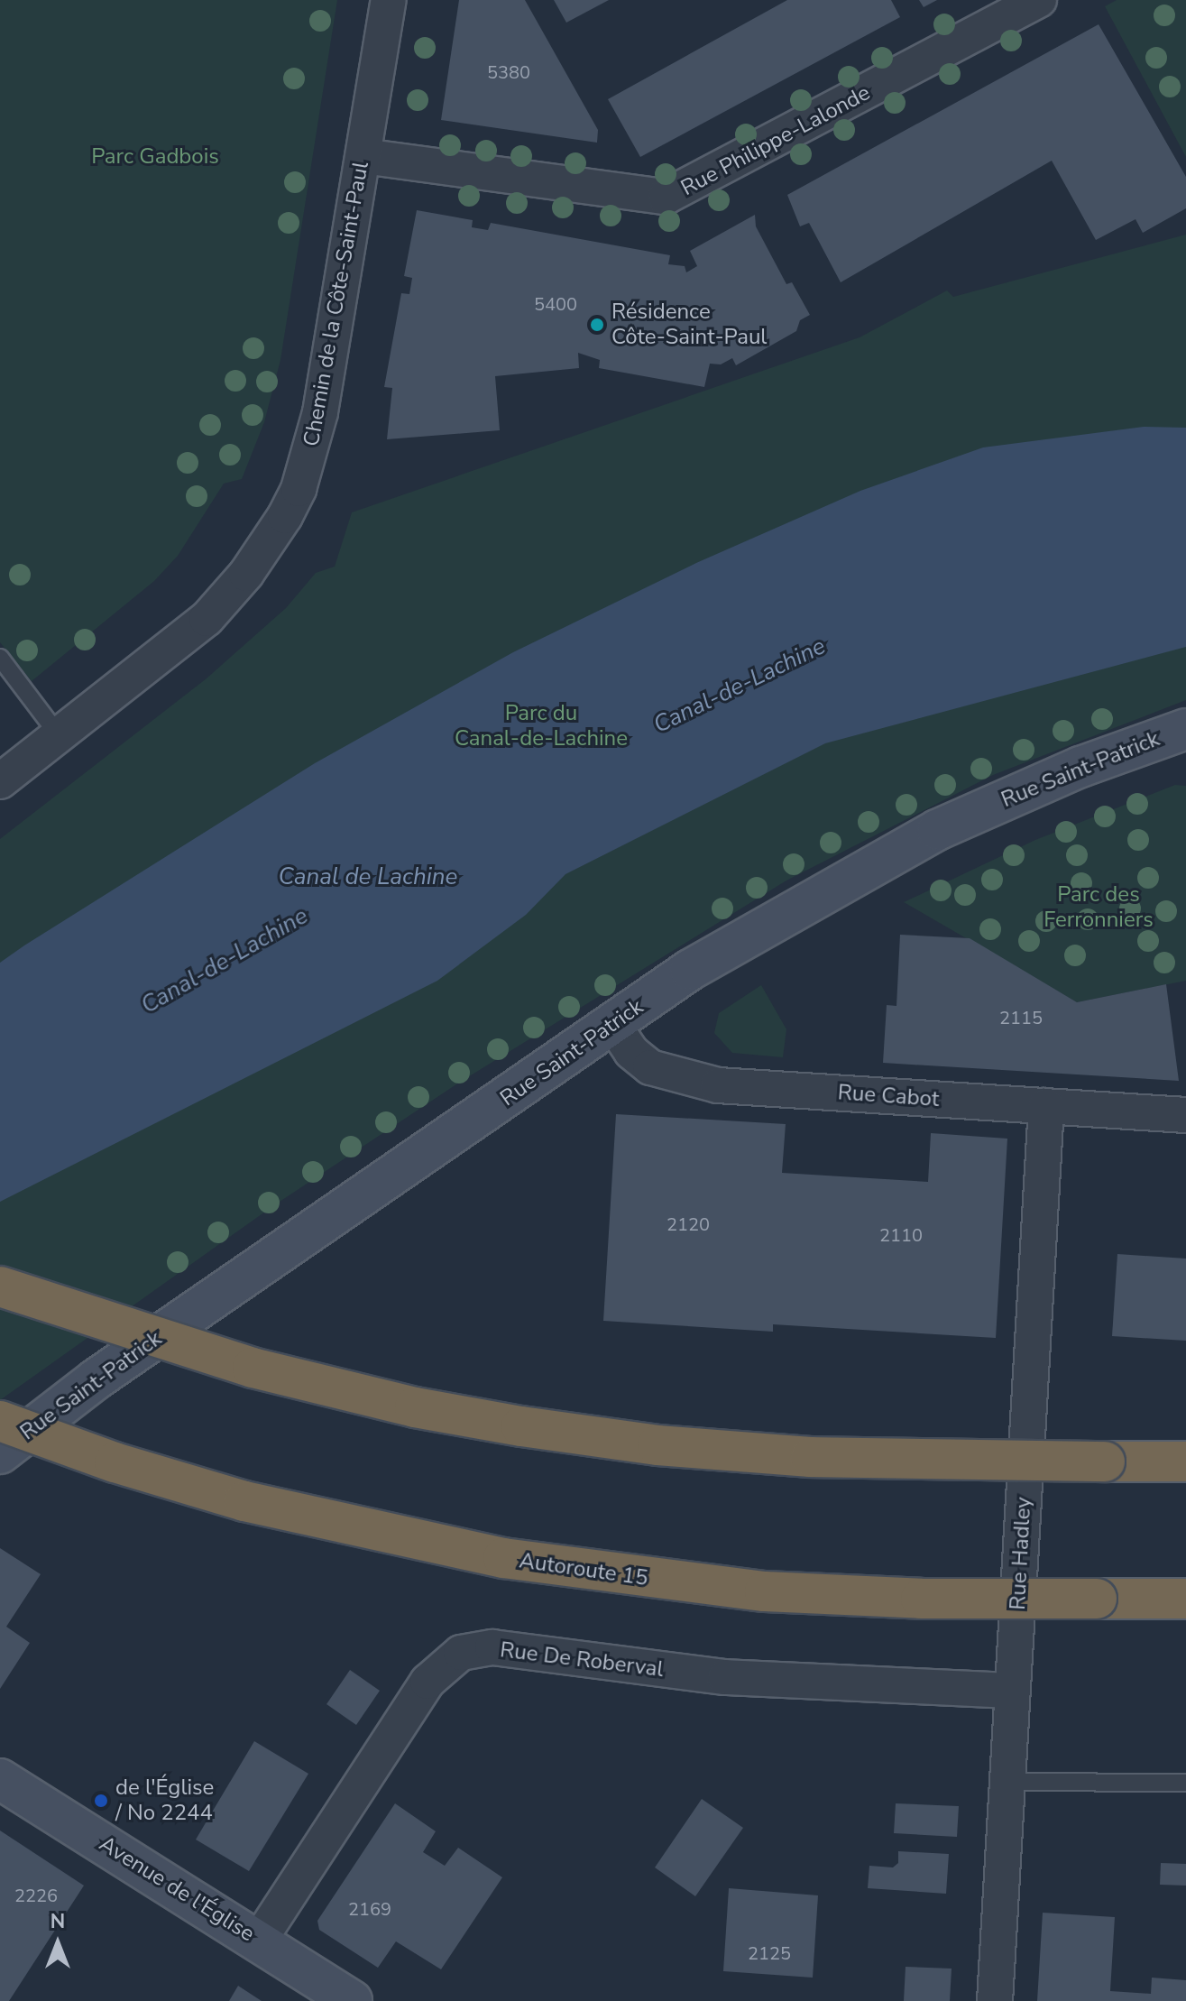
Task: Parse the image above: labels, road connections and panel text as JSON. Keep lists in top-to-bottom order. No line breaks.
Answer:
{"streets":{"highway":["Autoroute 15"],"main road":["Rue Saint-Patrick","Avenue de l'Église"],"street":["Rue Philippe-Lalonde","Chemin de la Côte-Saint-Paul","Rue Cabot","Rue Hadley","Rue De Roberval"]},"crossings":[["Rue Philippe-Lalonde","Chemin de la Côte-Saint-Paul"],["Rue Saint-Patrick","Rue Cabot"],["Rue Cabot","Rue Hadley"],["Rue Hadley","Rue De Roberval"],["Rue De Roberval","Avenue de l'Église"]],"water":["Canal-de-Lachine","Canal de Lachine"],"parks":["Parc Gadbois","Parc du Canal-de-Lachine","Parc des Ferronniers"],"places":["Résidence Côte-Saint-Paul","de l'Église / No 2244"],"house_numbers":["5380","5400","2115","2120","2110","2226","2169","2125"],"north":"top"}
